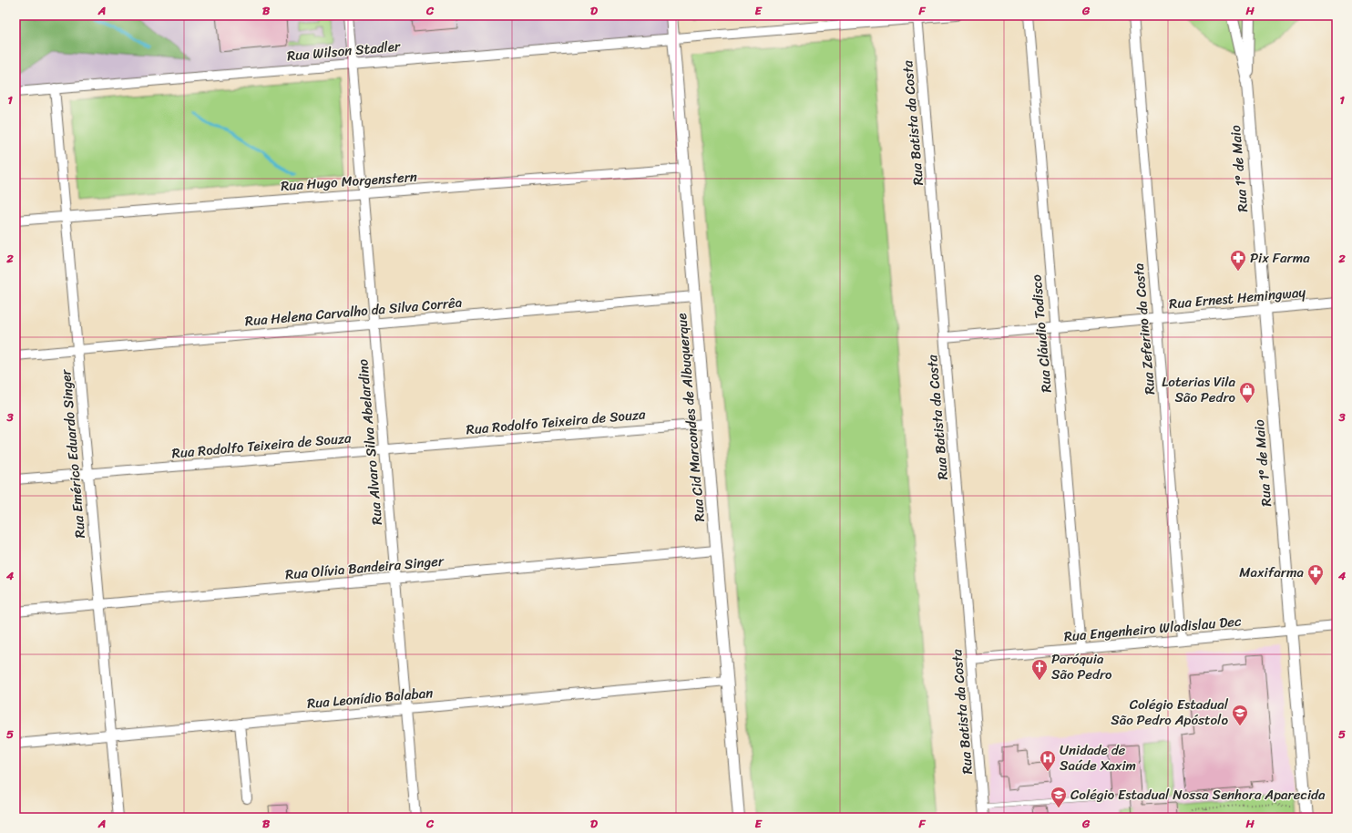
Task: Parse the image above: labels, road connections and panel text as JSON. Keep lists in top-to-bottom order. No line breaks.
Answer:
{"streets":{"street":["Rua Wilson Stadler","Rua Batista da Costa","Rua 1º de Maio","Rua Hugo Morgenstern","Rua Ernest Hemingway","Rua Helena Carvalho da Silva Corrêa","Rua Zeferino da Costa","Rua Cláudio Todisco","Rua Cid Marcondes de Albuquerque","Rua Rodolfo Teixeira de Souza","Rua Alvaro Silva Abelardino","Rua Emérico Eduardo Singer","Rua Olívia Bandeira Singer","Rua Engenheiro Wladislau Dec","Rua Leonídio Balaban"]},"crossings":[["Rua Wilson Stadler","Rua Batista da Costa"],["Rua Wilson Stadler","Rua Cid Marcondes de Albuquerque"],["Rua Wilson Stadler","Rua Alvaro Silva Abelardino"],["Rua Wilson Stadler","Rua Emérico Eduardo Singer"],["Rua Batista da Costa","Rua Ernest Hemingway"],["Rua Batista da Costa","Rua Engenheiro Wladislau Dec"],["Rua 1º de Maio","Rua Ernest Hemingway"],["Rua 1º de Maio","Rua Engenheiro Wladislau Dec"],["Rua Hugo Morgenstern","Rua Cid Marcondes de Albuquerque"],["Rua Hugo Morgenstern","Rua Alvaro Silva Abelardino"],["Rua Hugo Morgenstern","Rua Emérico Eduardo Singer"],["Rua Ernest Hemingway","Rua Zeferino da Costa"],["Rua Ernest Hemingway","Rua Cláudio Todisco"],["Rua Helena Carvalho da Silva Corrêa","Rua Cid Marcondes de Albuquerque"],["Rua Helena Carvalho da Silva Corrêa","Rua Alvaro Silva Abelardino"],["Rua Helena Carvalho da Silva Corrêa","Rua Emérico Eduardo Singer"],["Rua Zeferino da Costa","Rua Engenheiro Wladislau Dec"],["Rua Cláudio Todisco","Rua Engenheiro Wladislau Dec"],["Rua Cid Marcondes de Albuquerque","Rua Rodolfo Teixeira de Souza"],["Rua Cid Marcondes de Albuquerque","Rua Olívia Bandeira Singer"],["Rua Cid Marcondes de Albuquerque","Rua Leonídio Balaban"],["Rua Rodolfo Teixeira de Souza","Rua Alvaro Silva Abelardino"],["Rua Rodolfo Teixeira de Souza","Rua Emérico Eduardo Singer"],["Rua Alvaro Silva Abelardino","Rua Olívia Bandeira Singer"],["Rua Alvaro Silva Abelardino","Rua Leonídio Balaban"],["Rua Emérico Eduardo Singer","Rua Olívia Bandeira Singer"],["Rua Emérico Eduardo Singer","Rua Leonídio Balaban"]],"places":{"pharmacy":["Pix Farma","Maxifarma"],"shop":["Loterias Vila São Pedro"],"church":["Paróquia São Pedro"],"school or university":["Colégio Estadual São Pedro Apóstolo","Colégio Estadual Nossa Senhora Aparecida"],"hospital":["Unidade de Saúde Xaxim"]},"grid":{"columns":["A","B","C","D","E","F","G","H"],"rows":["1","2","3","4","5"]}}
